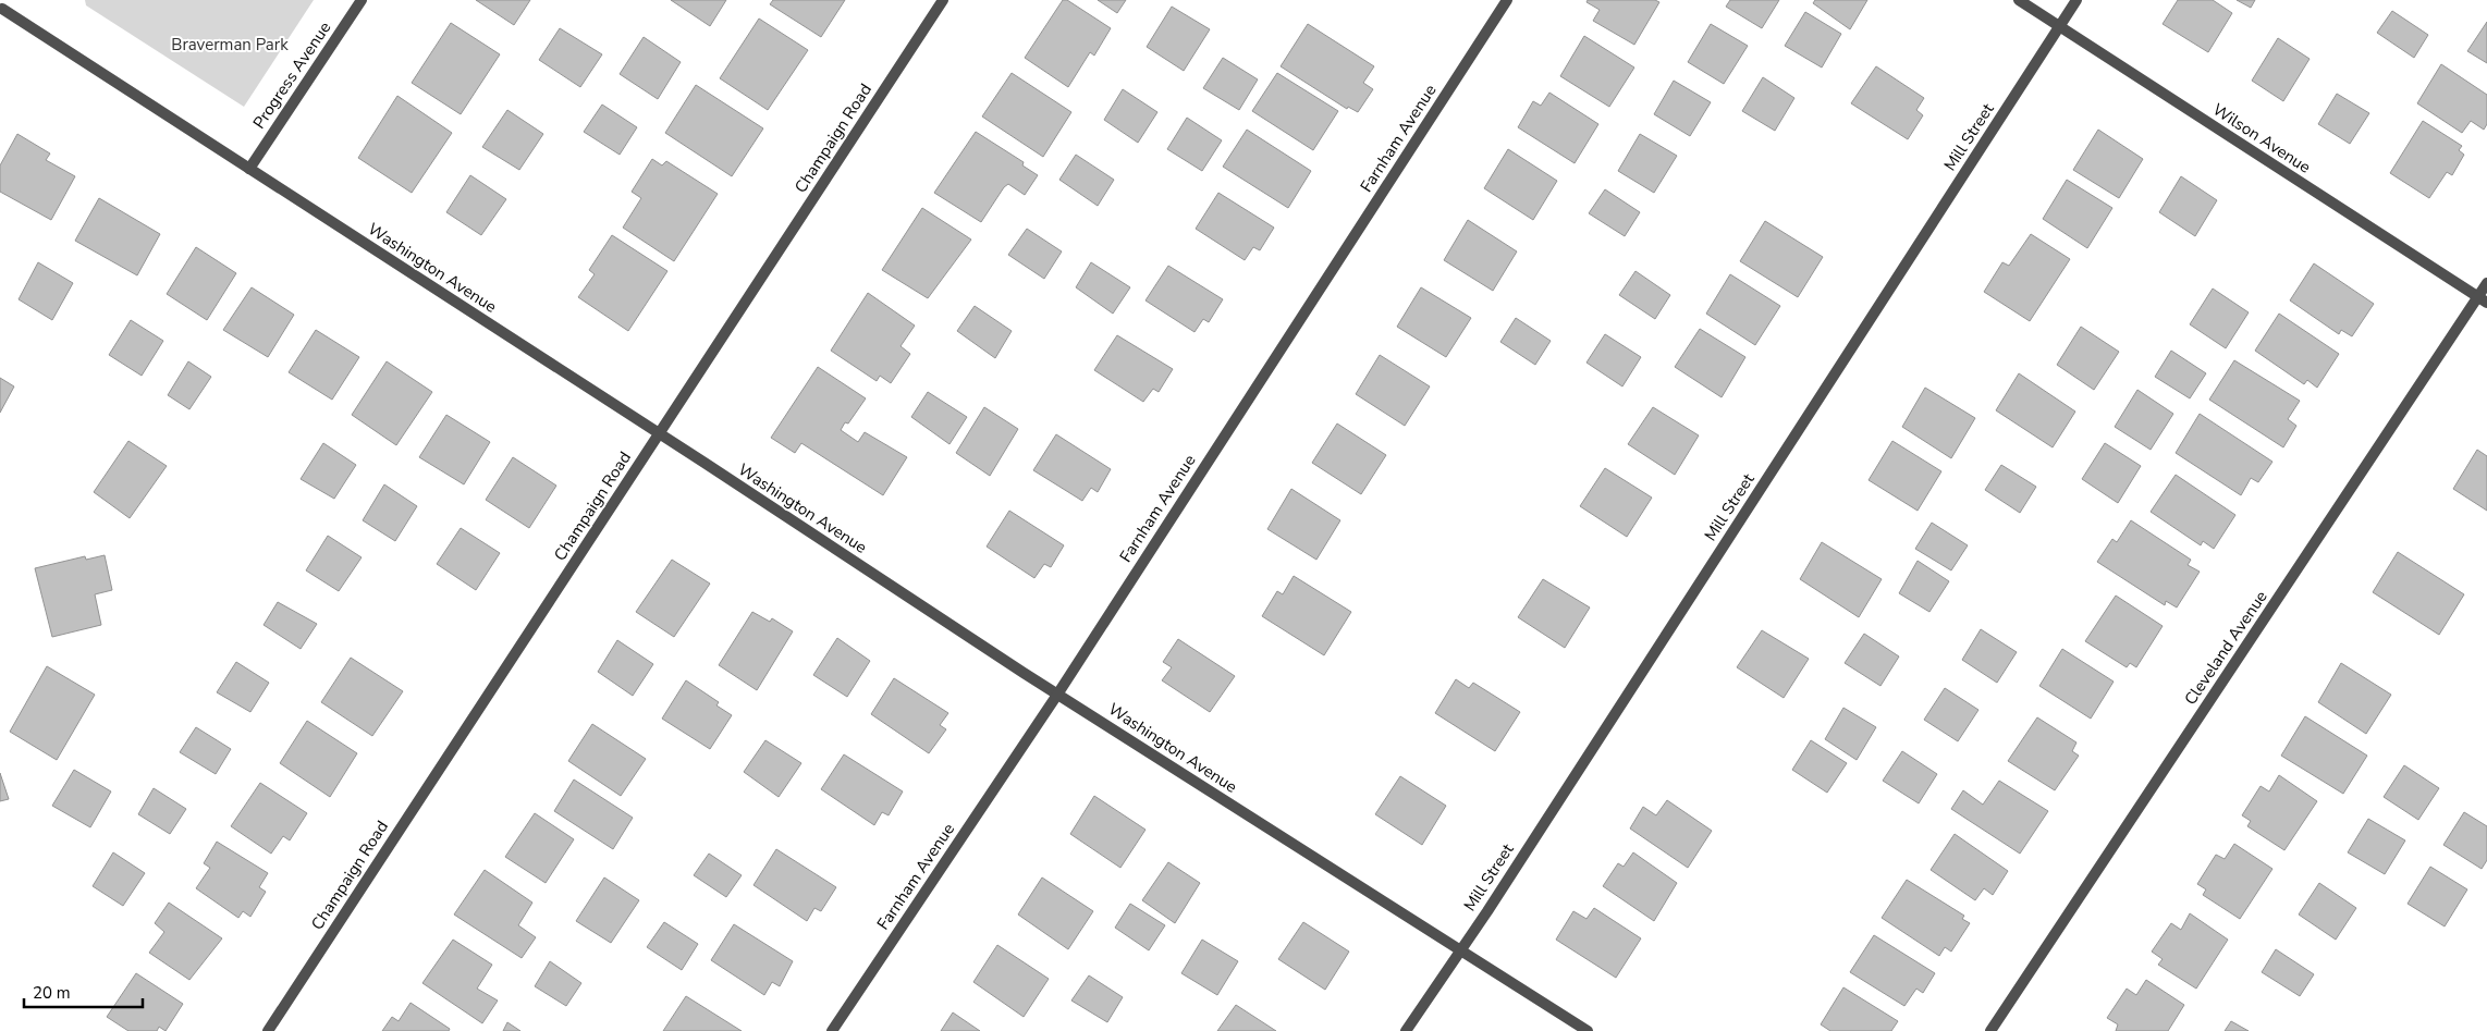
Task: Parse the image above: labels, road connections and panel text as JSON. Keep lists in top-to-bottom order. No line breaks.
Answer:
{"streets":{"street":["Progress Avenue","Mill Street","Champaign Road","Farnham Avenue","Wilson Avenue","Washington Avenue","Cleveland Avenue"]},"crossings":[["Progress Avenue","Washington Avenue"],["Mill Street","Wilson Avenue"],["Mill Street","Washington Avenue"],["Champaign Road","Washington Avenue"],["Farnham Avenue","Washington Avenue"],["Wilson Avenue","Cleveland Avenue"]],"parks":["Braverman Park"],"scale_bar":"20 m"}
